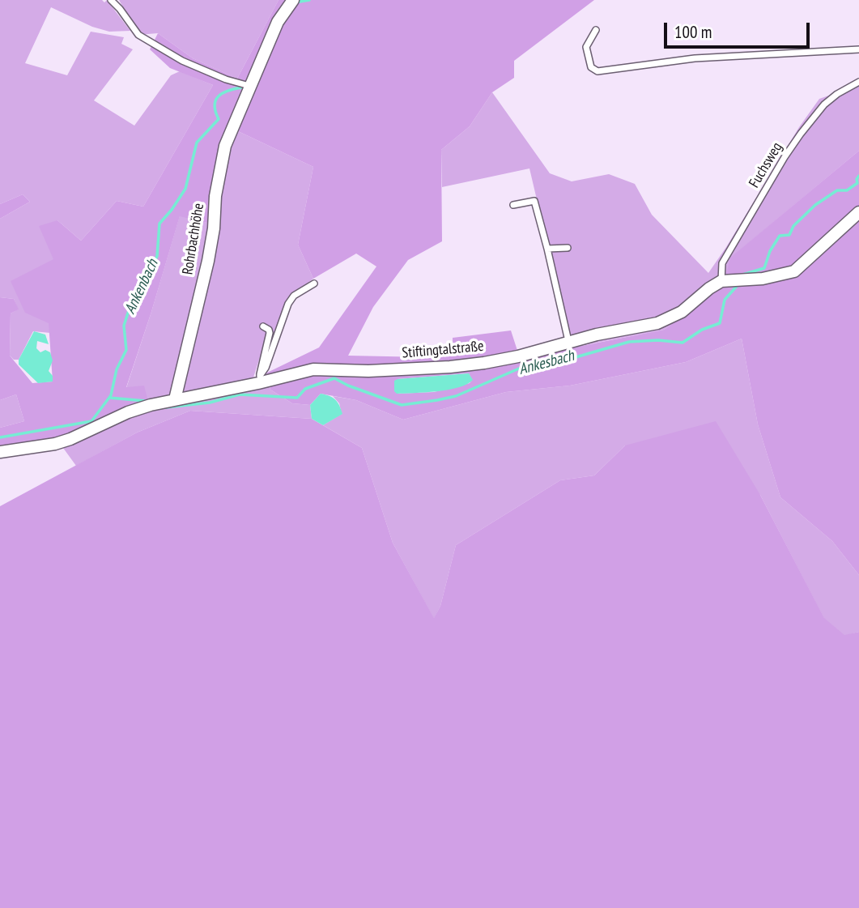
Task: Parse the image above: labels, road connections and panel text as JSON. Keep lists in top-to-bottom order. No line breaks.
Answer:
{"streets":{"street":["Rohrbachhöhe","Stiftingtalstraße"],"lane":["Fuchsweg"]},"crossings":[["Fuchsweg","Stiftingtalstraße"],["Rohrbachhöhe","Stiftingtalstraße"]],"water":["Ankenbach","Ankesbach"],"scale_bar":"100 m"}
